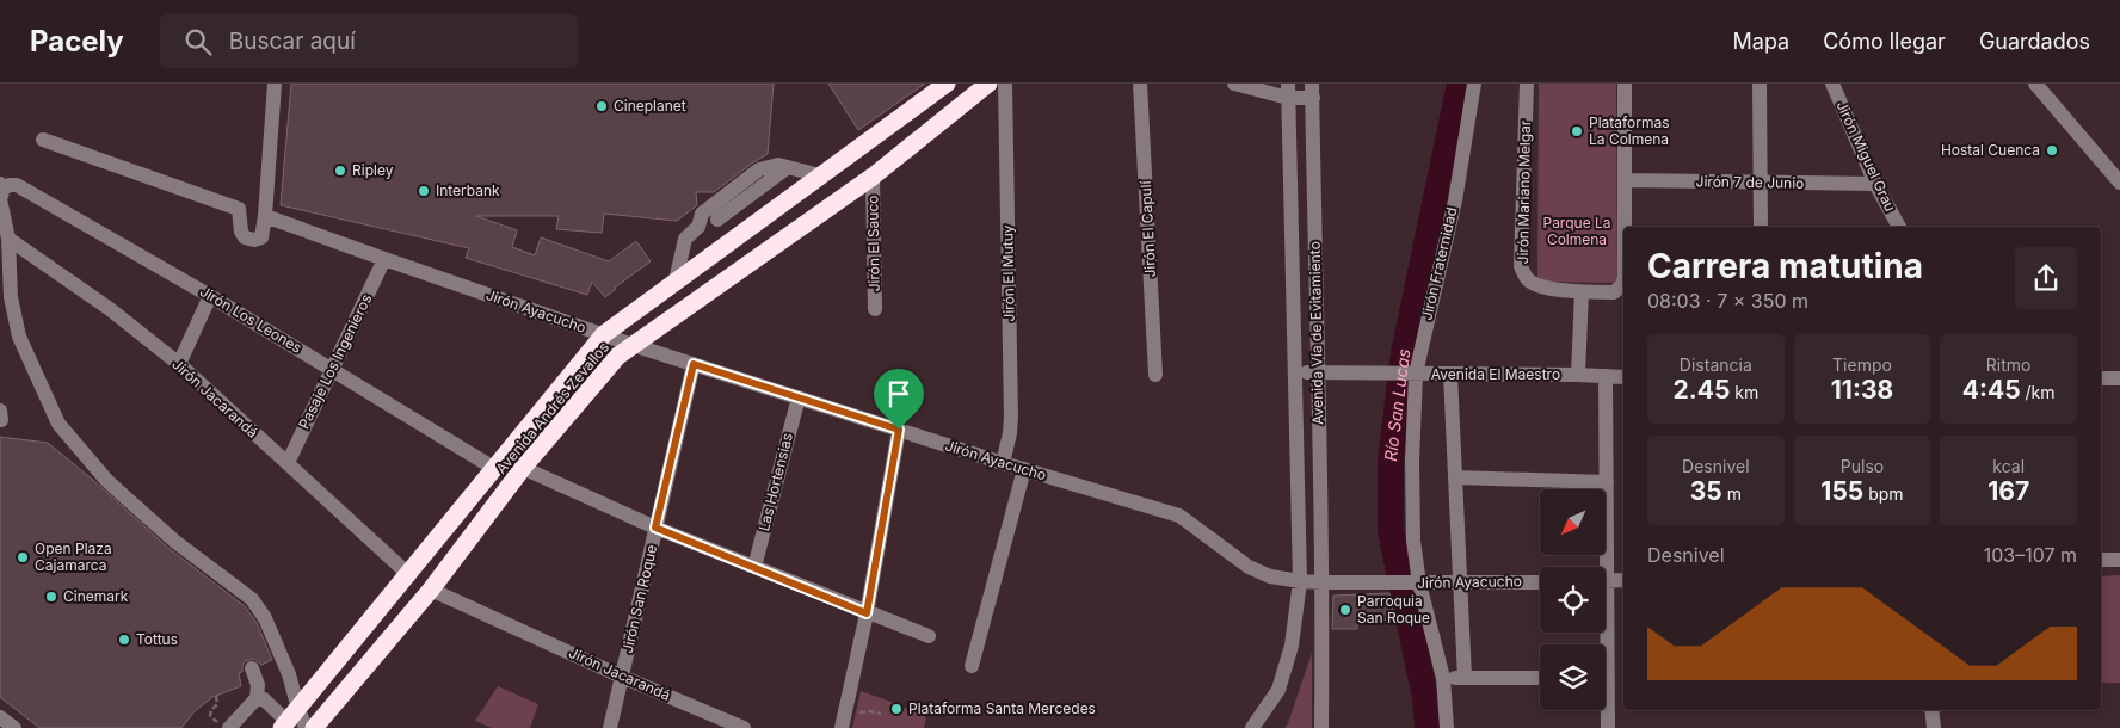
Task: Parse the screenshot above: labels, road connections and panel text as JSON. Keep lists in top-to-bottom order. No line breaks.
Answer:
{"streets":{"highway":["Avenida Andrés Zevallos"],"street":["Jirón Miguel Grau","Jirón 7 de Junio","Jirón Mariano Melgar","Jirón El Capulí","Jirón El Sauco","Jirón Fraternidad","Jirón El Mutuy","Jirón Ayacucho","Jirón Los Leones","Avenida Vía de Evitamiento","Pasaje Los Ingenieros","Avenida El Maestro","Jirón Jacarandá","Las Hortensias","Jirón San Roque"]},"crossings":[["Jirón Miguel Grau","Jirón 7 de Junio"],["Jirón 7 de Junio","Jirón Mariano Melgar"],["Jirón El Sauco","Avenida Andrés Zevallos"],["Jirón Fraternidad","Jirón Ayacucho"],["Jirón Fraternidad","Avenida El Maestro"],["Jirón El Mutuy","Jirón Ayacucho"],["Jirón Ayacucho","Avenida Vía de Evitamiento"],["Jirón Ayacucho","Pasaje Los Ingenieros"],["Jirón Ayacucho","Avenida Andrés Zevallos"],["Jirón Ayacucho","Las Hortensias"],["Jirón Ayacucho","Jirón San Roque"],["Jirón Los Leones","Pasaje Los Ingenieros"],["Jirón Los Leones","Avenida Andrés Zevallos"],["Avenida Vía de Evitamiento","Avenida El Maestro"],["Pasaje Los Ingenieros","Jirón Jacarandá"],["Jirón Jacarandá","Avenida Andrés Zevallos"],["Jirón Jacarandá","Jirón San Roque"]],"water":["Río San Lucas"],"parks":["Parque La Colmena"],"places":["Cineplanet","Plataformas La Colmena","Hostal Cuenca","Ripley","Interbank","Open Plaza Cajamarca","Cinemark","Parroquia San Roque","Tottus","Plataforma Santa Mercedes"],"north":"bottom left","page":{"header":"Pacely","search":"Buscar aquí","nav":["Mapa","Cómo llegar","Guardados"],"heading":["Carrera matutina","08:03 · 7 × 350 m"],"stats":[["Distancia","2.45 km"],["Tiempo","11:38"],["Ritmo","4:45 /km"],["Desnivel","35 m"],["Pulso","155 bpm"],["kcal","167"]],"chart":["Desnivel","103–107 m"]}}
